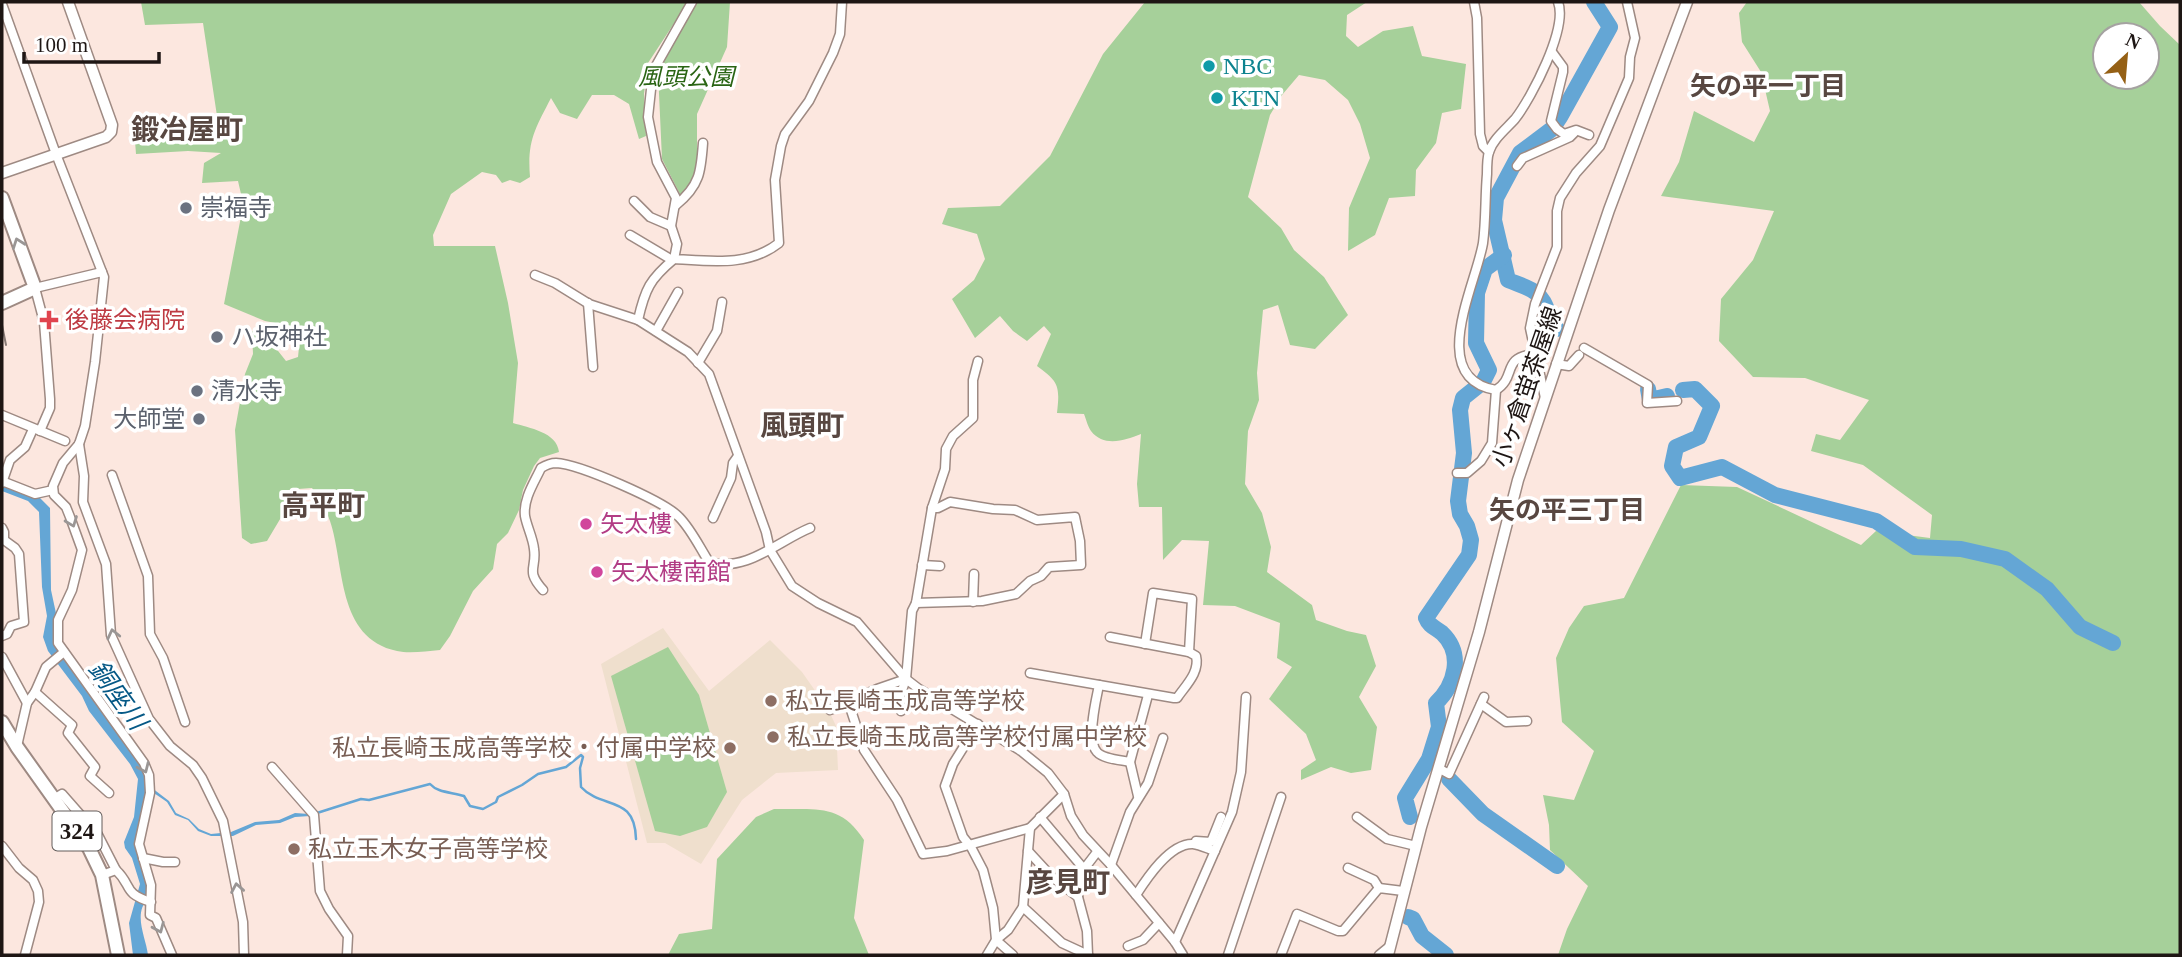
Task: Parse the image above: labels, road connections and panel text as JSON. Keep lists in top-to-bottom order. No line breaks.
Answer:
{"streets":{"highway":["324"],"street":["小ヶ倉蛍茶屋線"]},"districts":["矢の平一丁目","鍛冶屋町","風頭町","高平町","矢の平三丁目","彦見町"],"water":["銅座川"],"parks":["風頭公園"],"places":{"other":["NBC","KTN","崇福寺","ハ坂神社","清水寺","大師堂","矢太樓","矢太樓南館","私立長崎玉成高等学校","私立長崎玉成高等学校付属中学校","私立長崎玉成高等学校・付属中学校","私立玉木女子高等学校"],"health":["後藤会病院"]},"scale_bar":"100 m","north":"top right"}
